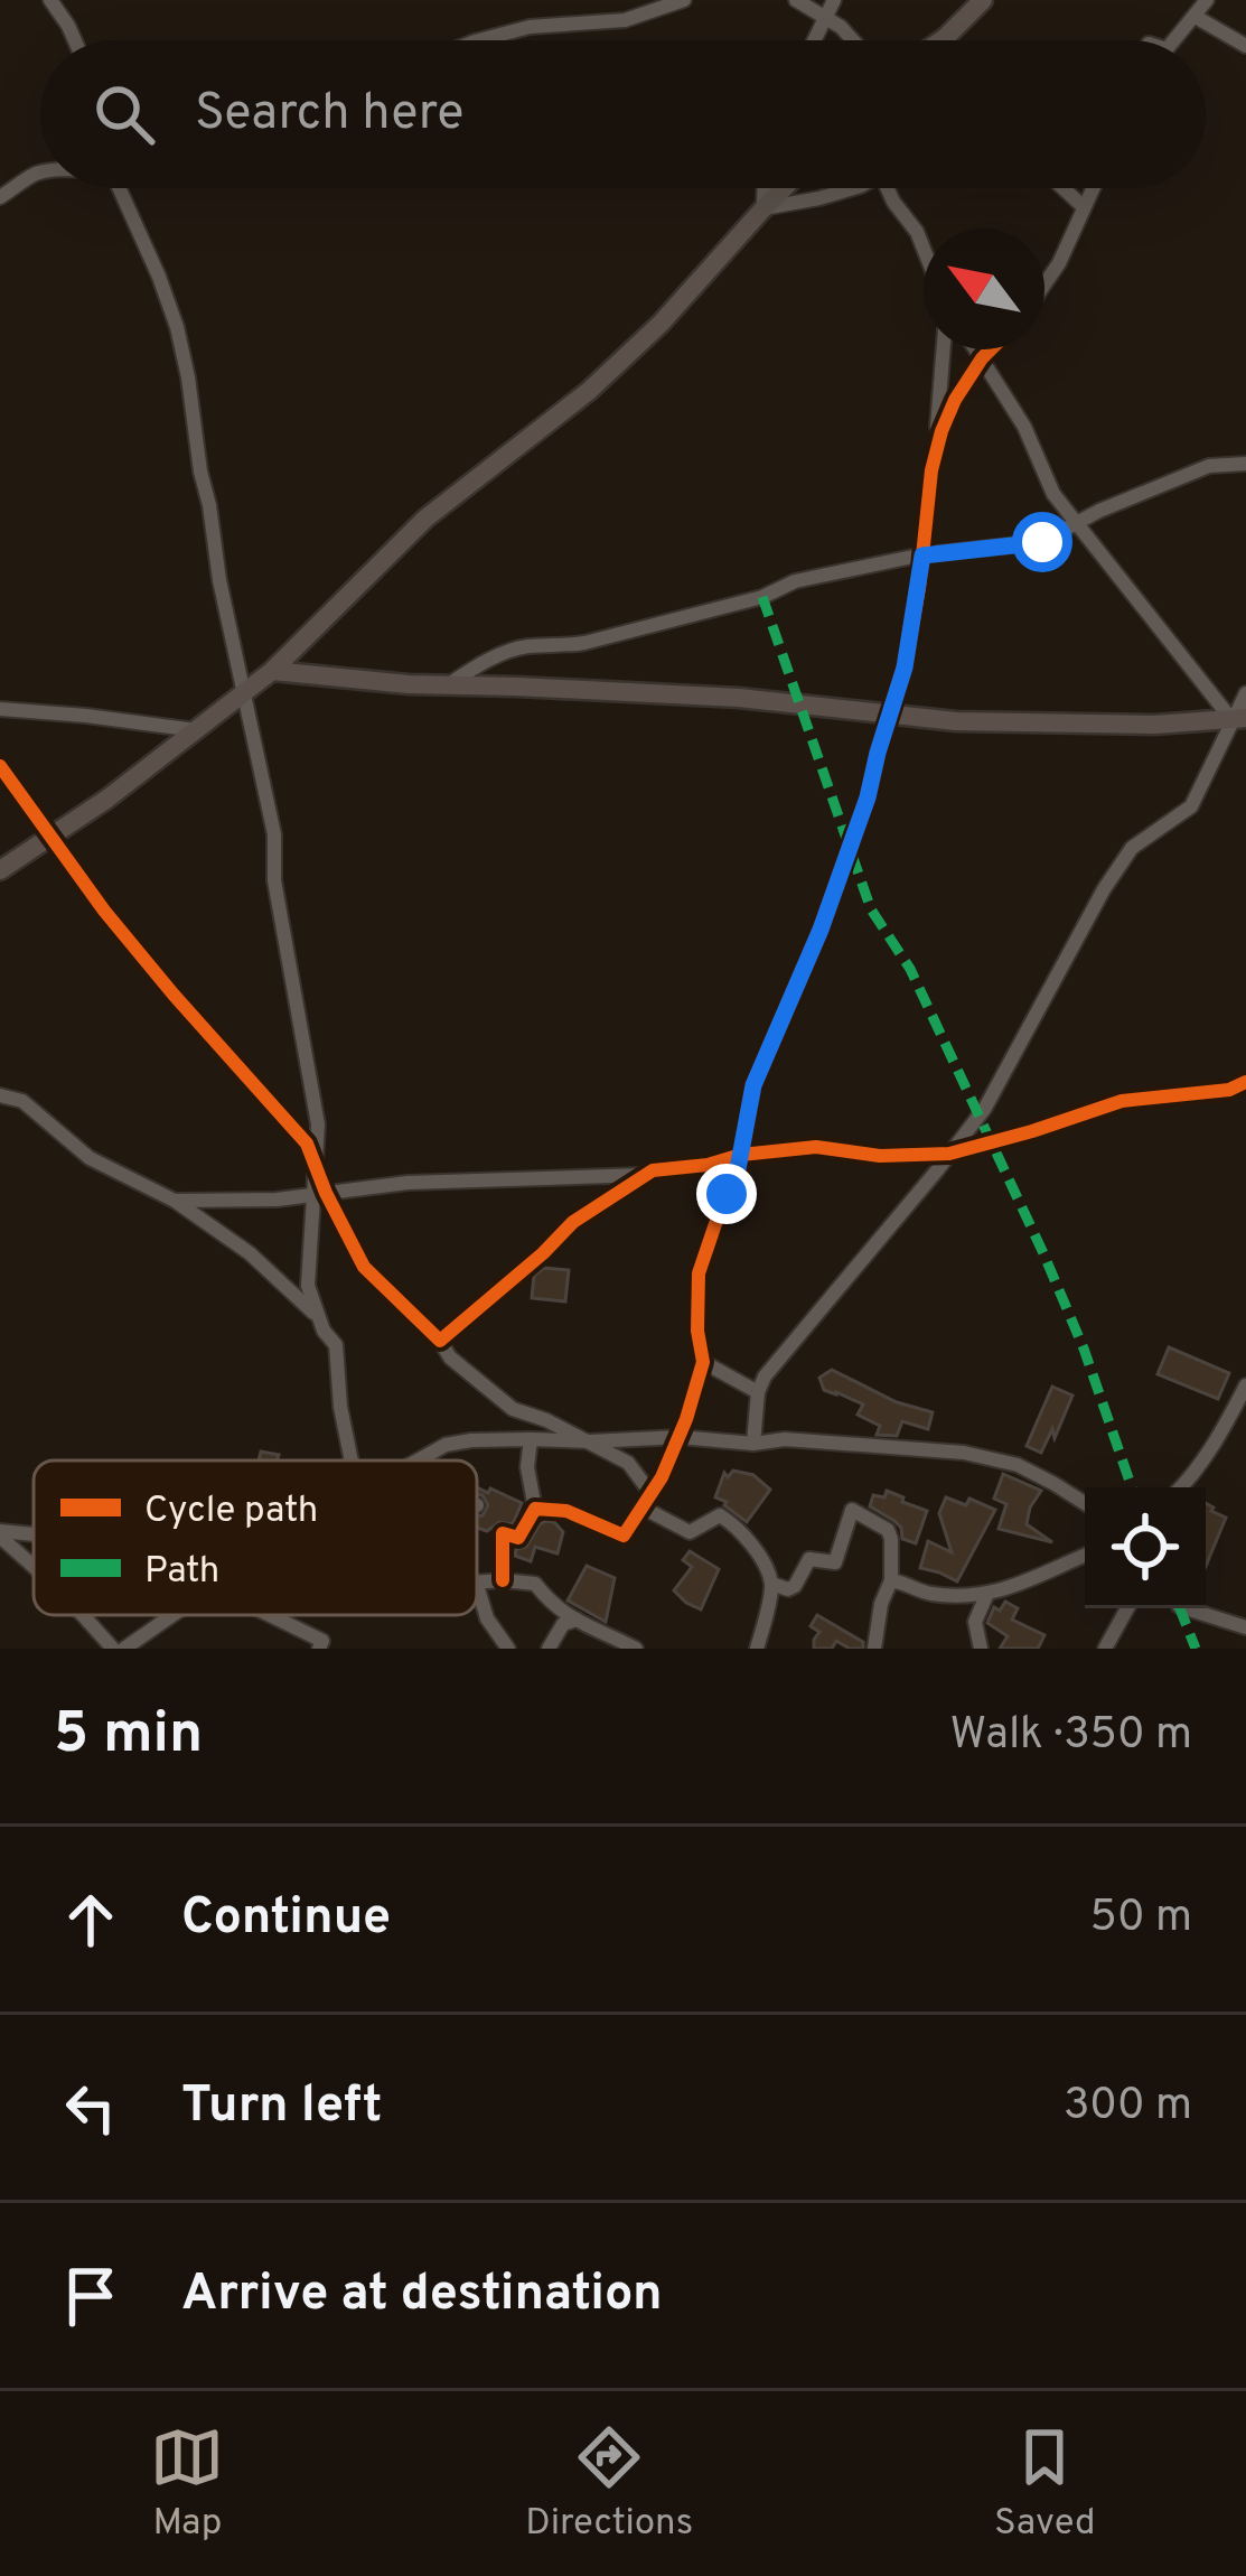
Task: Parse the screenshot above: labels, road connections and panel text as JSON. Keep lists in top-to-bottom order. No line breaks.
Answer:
{"legend":["Cycle path","Path"],"north":"top left","page":{"search":"Search here","heading":["5 min","Walk · 350 m"],"list":[["Continue","50 m"],["Turn left","300 m"],"Arrive at destination"],"nav":["Map","Directions","Saved"]}}
